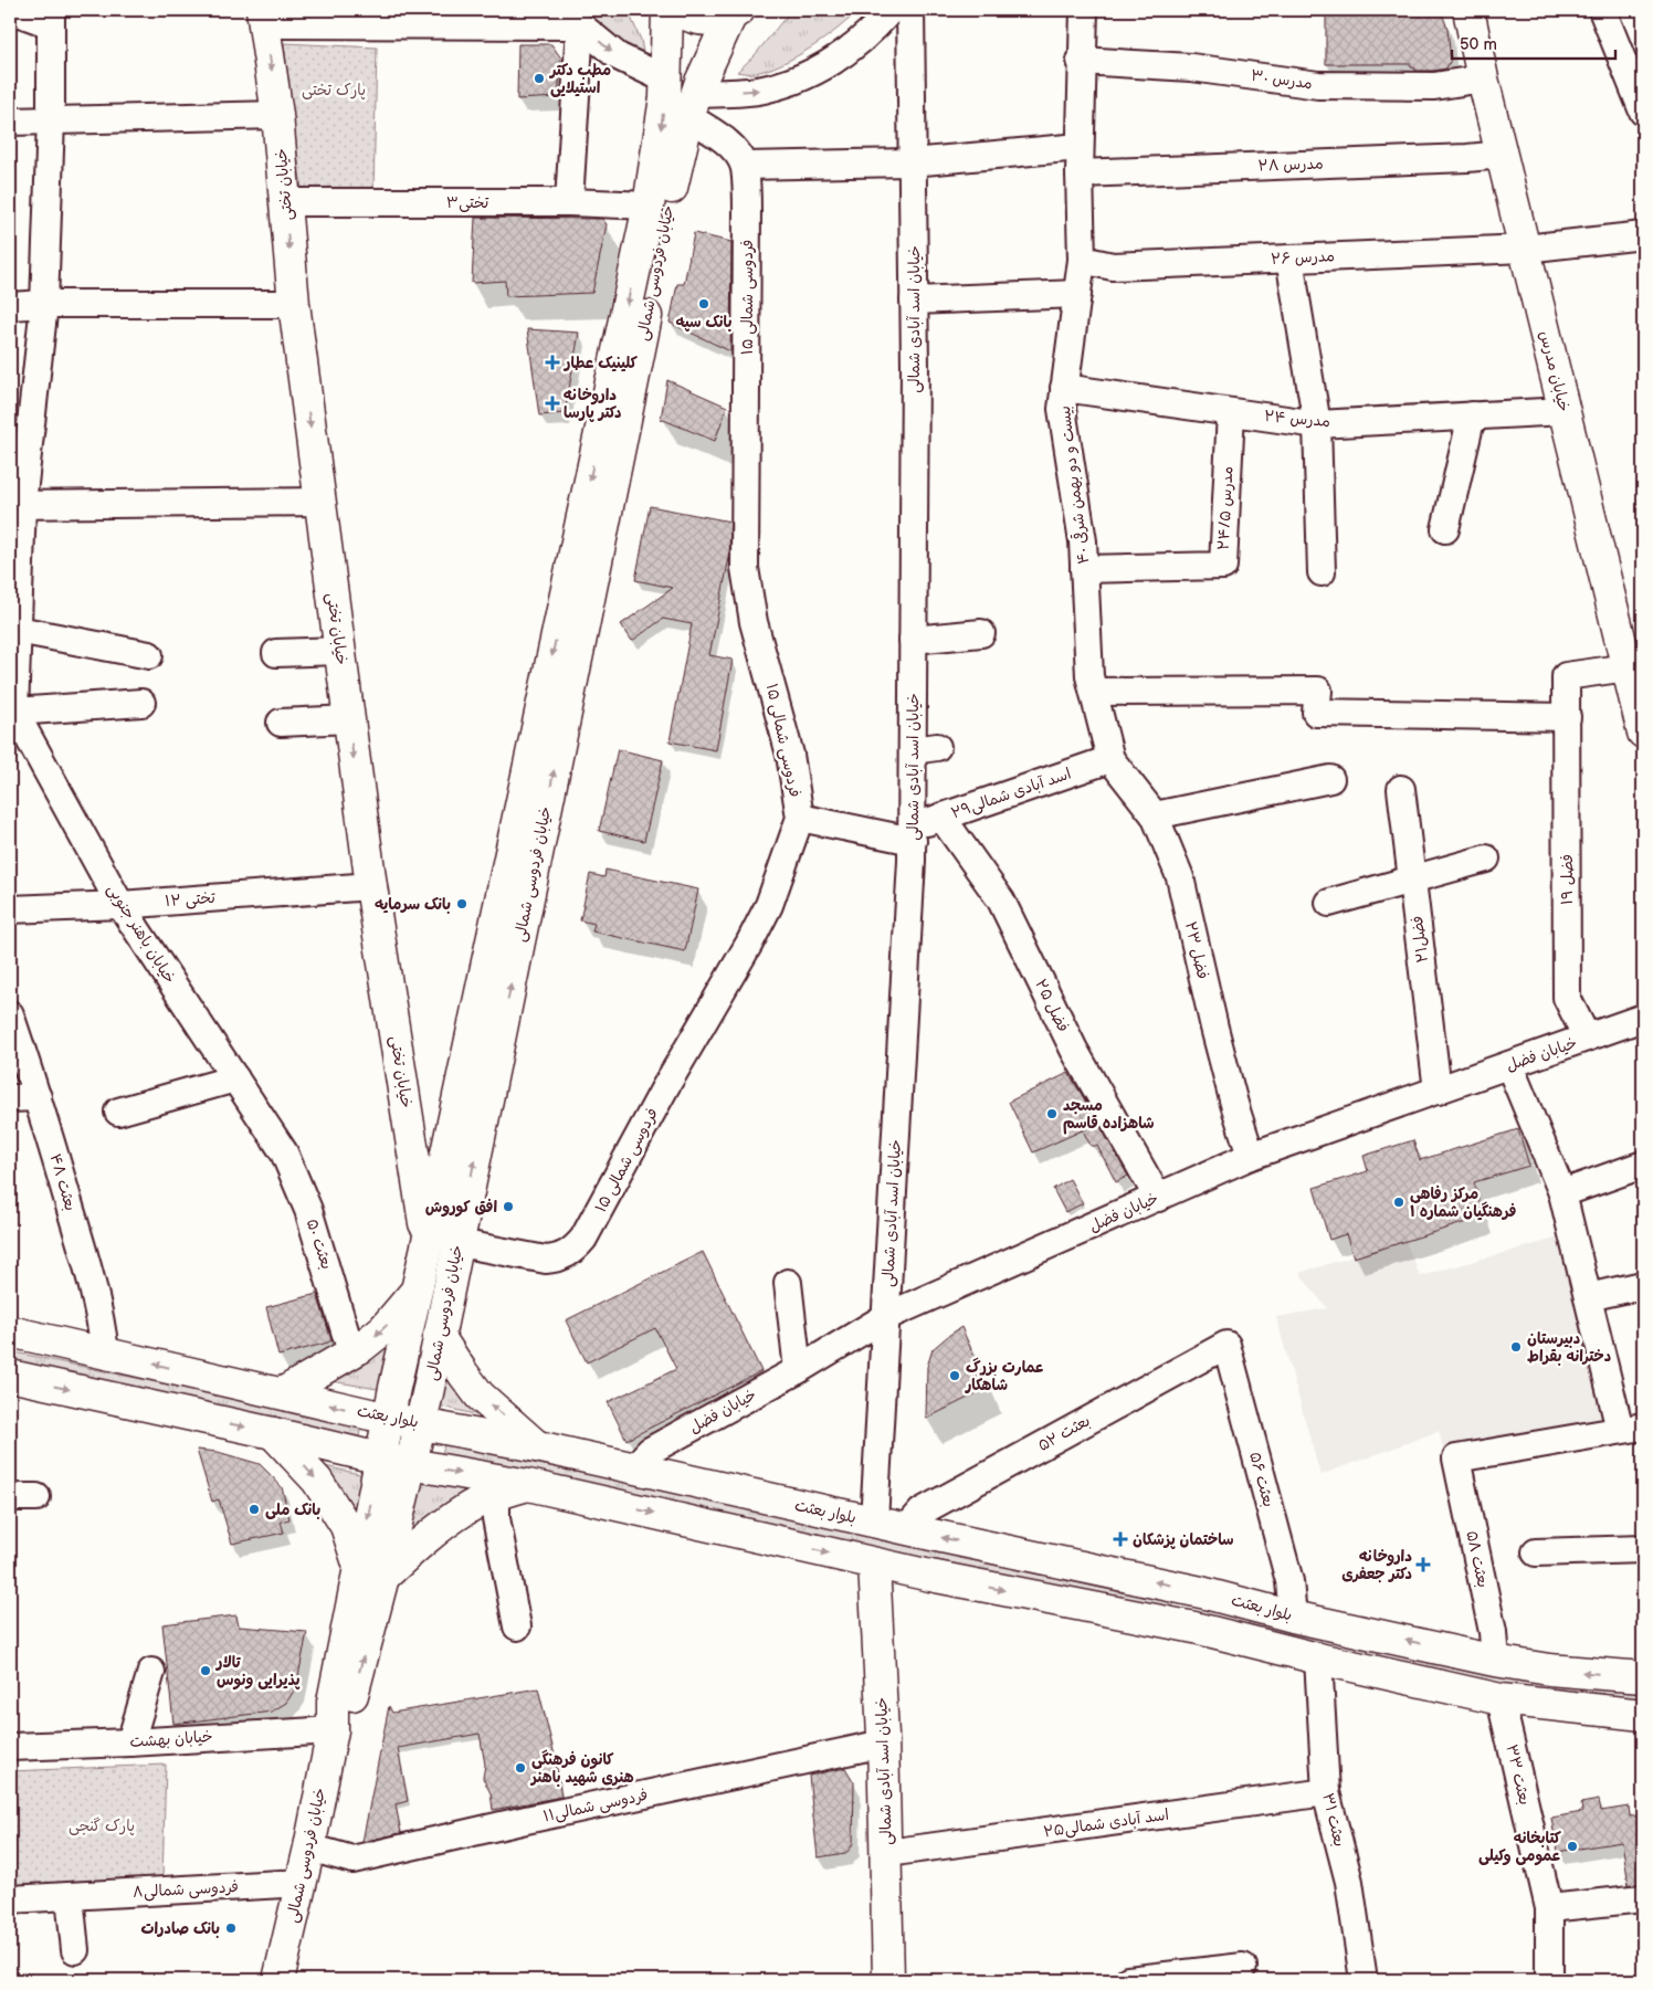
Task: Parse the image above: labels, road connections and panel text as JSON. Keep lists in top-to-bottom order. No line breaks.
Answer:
{"streets":{"main road":["خیابان تختی","خیابان فردوسی شمالی","خیابان اسد آبادی شمالی","خیابان مدرس","بلوار بعثت"],"street":["مدرس ۳۰","مدرس ۲۸","تختی۳","مدرس ۲۶","فردوسی شمالی ۱۵","مدرس ۲۴","بیست و دو بهمن شرقی ۴۰","مدرس ۲۴/۵","اسد آبادی شمالی۲۹","فضل ۱۹","تختی ۱۲","خیابان باهنر جنوبی","فضل۲۱","فضل ۲۳","فضل ۲۵","خیابان فضل","بعثت ۴۸","بعثت ۵۰","بعثت ۵۲","بعثت ۵۶","بعثت ۵۸","خیابان بهشت","بعثت ۳۳","فردوسی شمالی۱۱","بعثت ۳۱","اسد آبادی شمالی۲۵","فردوسی شمالی۸"]},"crossings":[["مدرس ۳۰","خیابان مدرس"],["مدرس ۳۰","بیست و دو بهمن شرقی ۴۰"],["مدرس ۲۸","خیابان مدرس"],["مدرس ۲۸","بیست و دو بهمن شرقی ۴۰"],["خیابان تختی","تختی۳"],["خیابان تختی","خیابان فردوسی شمالی"],["خیابان تختی","تختی ۱۲"],["تختی۳","خیابان فردوسی شمالی"],["مدرس ۲۶","خیابان مدرس"],["مدرس ۲۶","بیست و دو بهمن شرقی ۴۰"],["خیابان فردوسی شمالی","فردوسی شمالی ۱۵"],["خیابان فردوسی شمالی","بلوار بعثت"],["خیابان فردوسی شمالی","خیابان بهشت"],["خیابان فردوسی شمالی","فردوسی شمالی۱۱"],["خیابان فردوسی شمالی","فردوسی شمالی۸"],["خیابان اسد آبادی شمالی","اسد آبادی شمالی۲۹"],["خیابان اسد آبادی شمالی","خیابان فضل"],["خیابان اسد آبادی شمالی","بلوار بعثت"],["خیابان اسد آبادی شمالی","فردوسی شمالی۱۱"],["خیابان اسد آبادی شمالی","اسد آبادی شمالی۲۵"],["خیابان مدرس","مدرس ۲۴"],["خیابان مدرس","فضل ۱۹"],["مدرس ۲۴","بیست و دو بهمن شرقی ۴۰"],["مدرس ۲۴","مدرس ۲۴/۵"],["بیست و دو بهمن شرقی ۴۰","مدرس ۲۴/۵"],["بیست و دو بهمن شرقی ۴۰","اسد آبادی شمالی۲۹"],["بیست و دو بهمن شرقی ۴۰","فضل ۲۳"],["اسد آبادی شمالی۲۹","فضل ۲۳"],["اسد آبادی شمالی۲۹","فضل ۲۵"],["فضل ۱۹","خیابان فضل"],["تختی ۱۲","خیابان باهنر جنوبی"],["خیابان باهنر جنوبی","بعثت ۵۰"],["فضل۲۱","خیابان فضل"],["فضل ۲۳","خیابان فضل"],["فضل ۲۵","خیابان فضل"],["خیابان فضل","بلوار بعثت"],["بعثت ۴۸","بلوار بعثت"],["بلوار بعثت","بعثت ۵۲"],["بلوار بعثت","بعثت ۵۶"],["بلوار بعثت","بعثت ۵۸"],["بعثت ۵۲","بعثت ۵۶"],["بعثت ۳۱","اسد آبادی شمالی۲۵"]],"one_way":["خیابان تختی"],"parks":["پارک تختی","پارک گنجی"],"places":{"other":["مطب دکتر استیلایی","بانک سپه","بانک سرمایه","مسجد شاهزاده قاسم","مرکز رفاهی فرهنگیان شماره ۱","افق کوروش","دبیرستان دخترانه بقراط","عمارت بزرگ شاهکار","بانک ملی","تالار پذیرایی ونوس","کانون فرهنگی هنری شهید باهنر","کتابخانه عمومی وکیلی","بانک صادرات"],"health":["کلینیک عطار","داروخانه دکتر پارسا","ساختمان پزشکان","داروخانه دکتر جعفری"]},"scale_bar":"50 m"}
